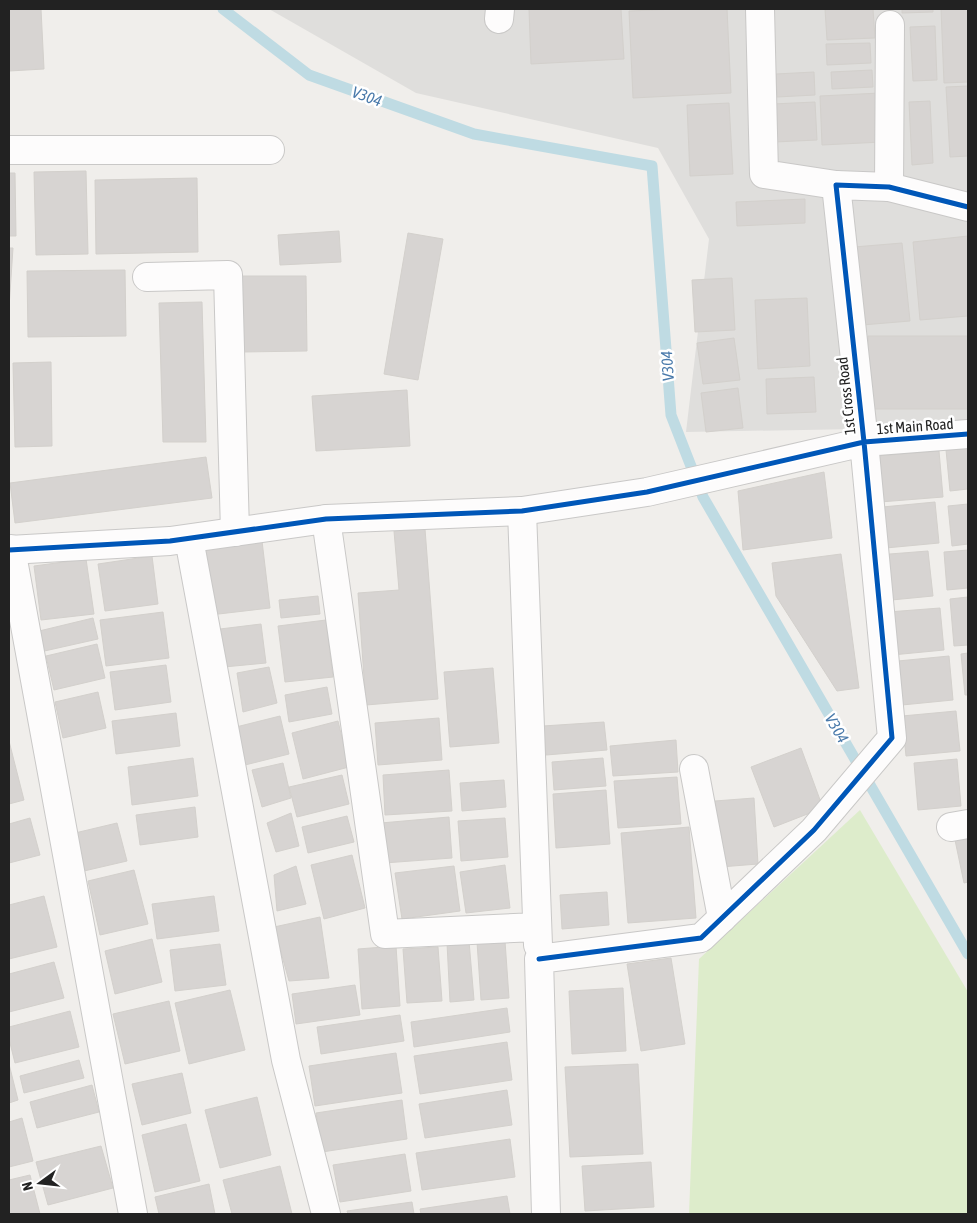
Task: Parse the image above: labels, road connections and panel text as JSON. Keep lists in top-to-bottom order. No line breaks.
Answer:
{"streets":{"street":["1st Cross Road","1st Main Road"]},"crossings":[["1st Cross Road","1st Main Road"]],"water":["V304"],"north":"left"}
